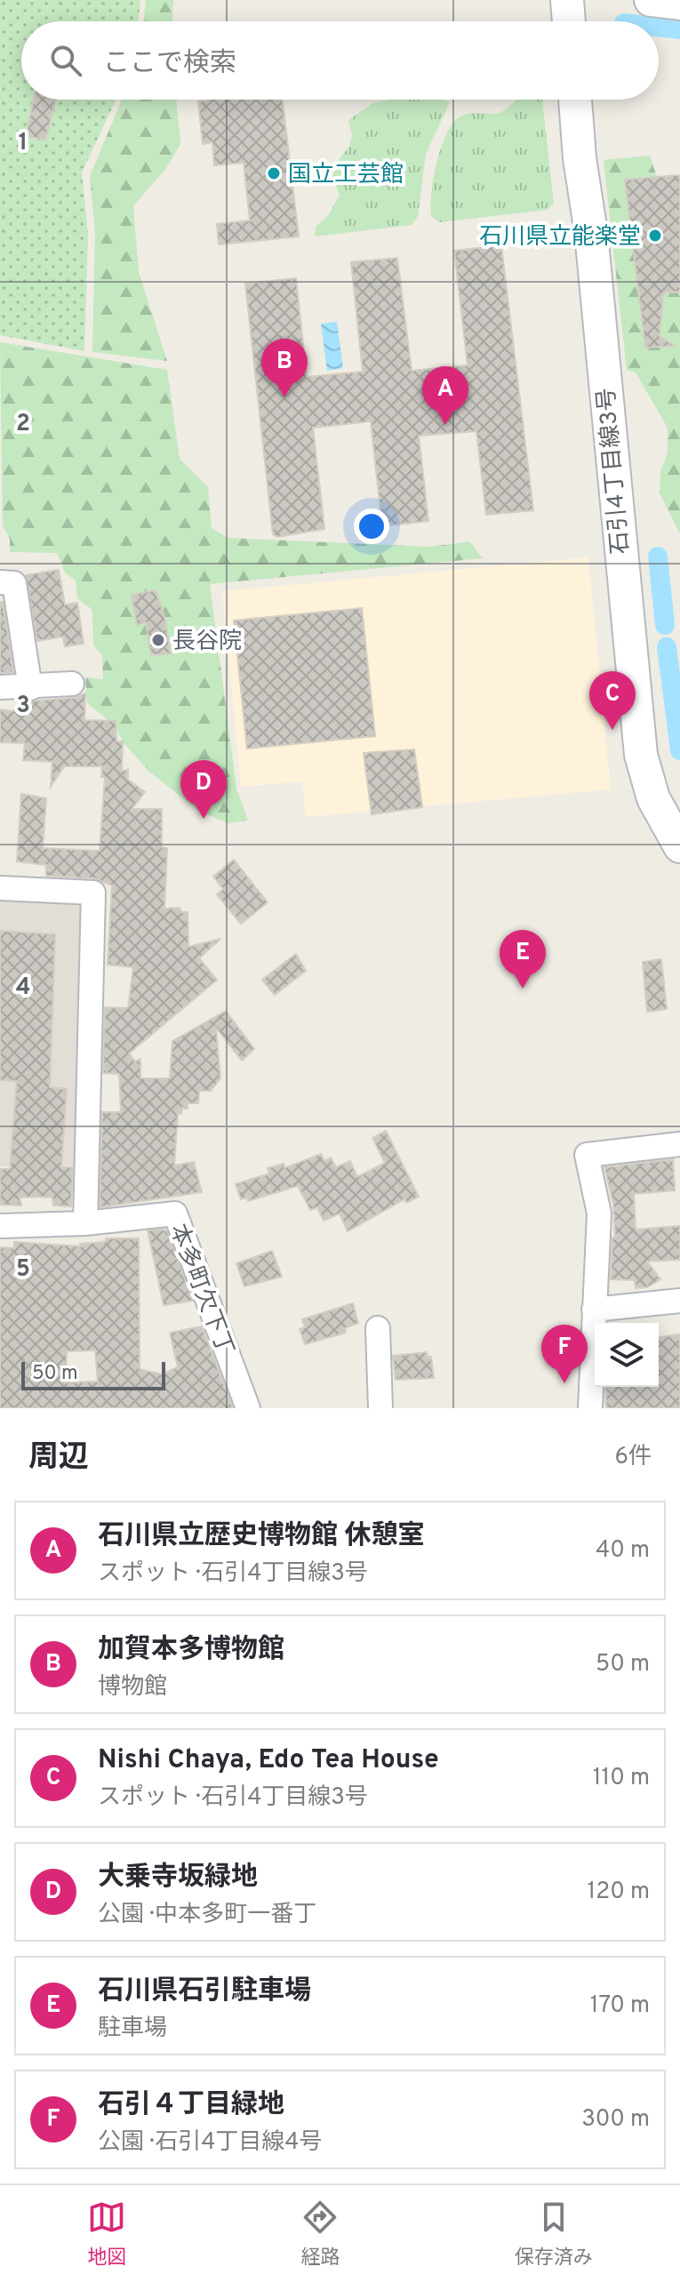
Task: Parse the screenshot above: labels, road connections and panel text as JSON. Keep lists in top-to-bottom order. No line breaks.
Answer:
{"streets":{"street":["石引4丁目線3号","本多町欠下丁"]},"places":["国立工芸館","石川県立能楽堂","長谷院"],"scale_bar":"50 m","page":{"search":"ここで検索","pins":["B","A","C","D","E","F"],"scale":"50 m","heading":["周辺","6件"],"list":[{"mark":"A","name":"石川県立歴史博物館 休憩室","note":"スポット · 石引4丁目線3号","value":"40 m"},{"mark":"B","name":"加賀本多博物館","note":"博物館","value":"50 m"},{"mark":"C","name":"Nishi Chaya, Edo Tea House","note":"スポット · 石引4丁目線3号","value":"110 m"},{"mark":"D","name":"大乗寺坂緑地","note":"公園 · 中本多町一番丁","value":"120 m"},{"mark":"E","name":"石川県石引駐車場","note":"駐車場","value":"170 m"},{"mark":"F","name":"石引４丁目緑地","note":"公園 · 石引4丁目線4号","value":"300 m"}],"nav":["地図","経路","保存済み"]},"grid":{"rows":["1","2","3","4","5"]}}
